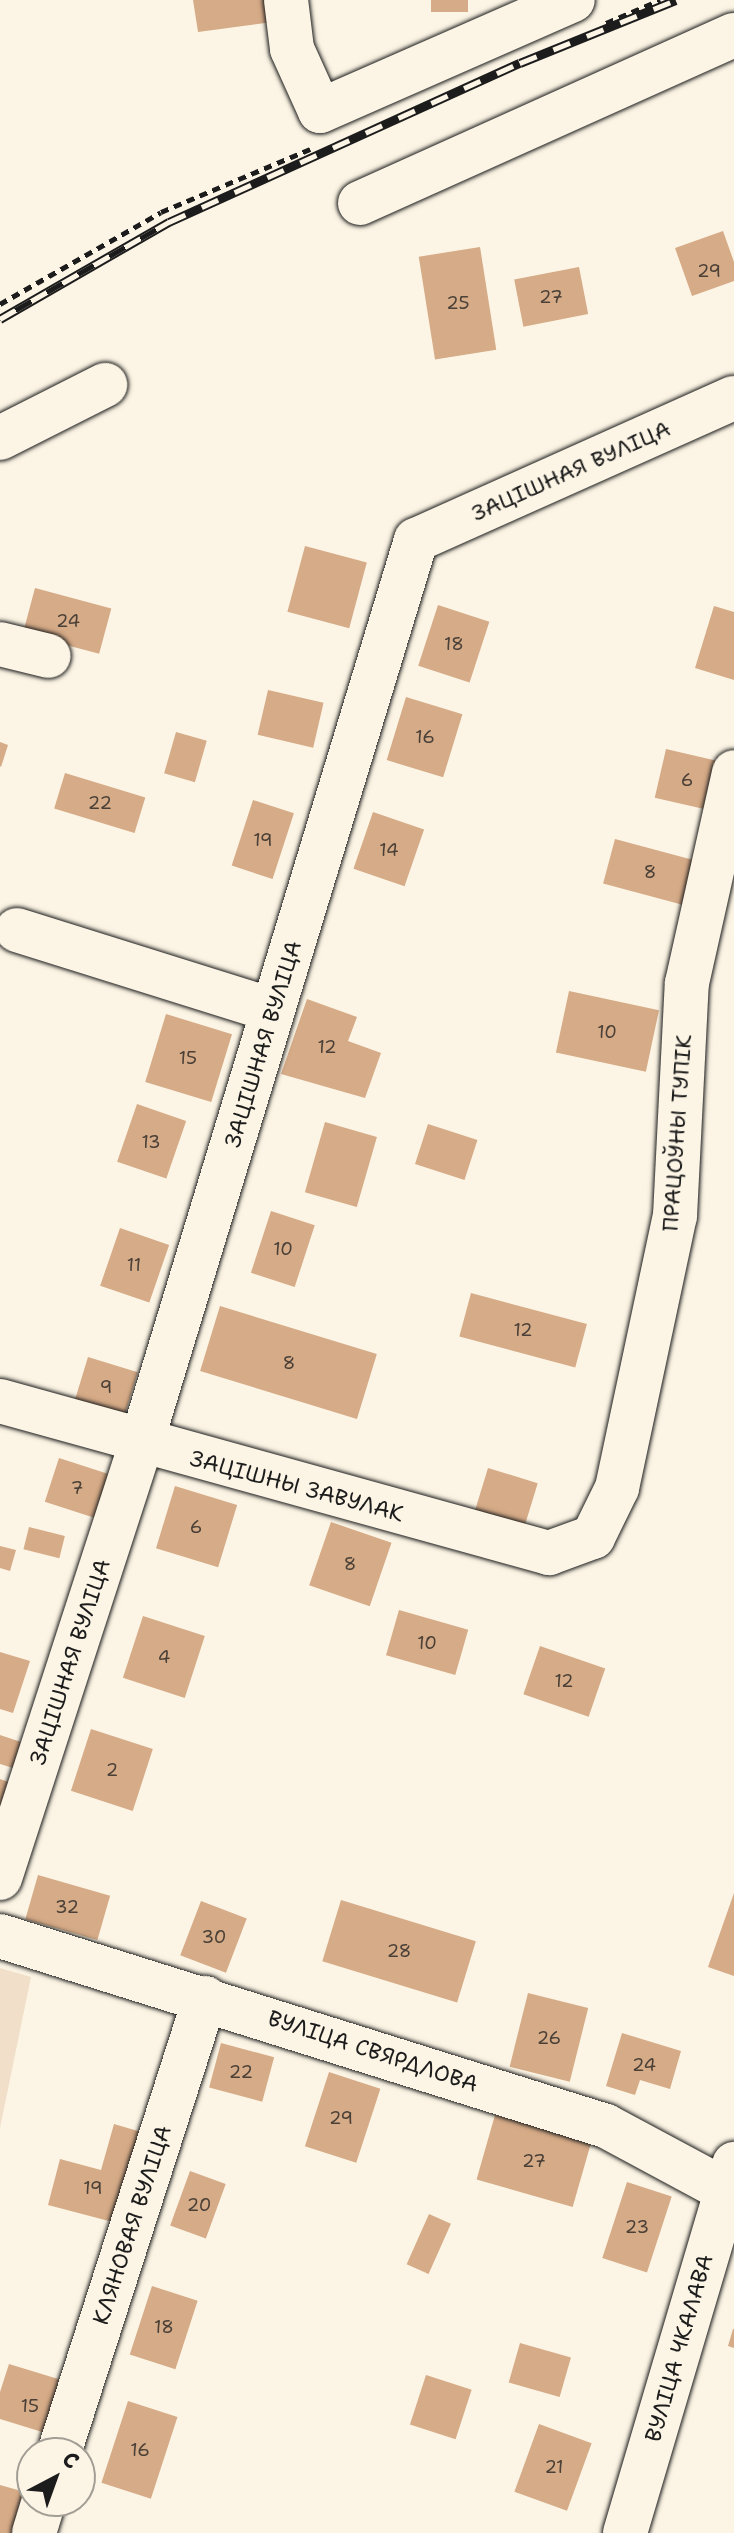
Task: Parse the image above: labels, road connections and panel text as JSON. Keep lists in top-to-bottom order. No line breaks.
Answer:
{"streets":{"street":["ЗАЦІШНАЯ ВУЛІЦА","ПРАЦОЎНЫ ТУПІК","ЗАЦІШНЫ ЗАВУЛАК","ВУЛІЦА СВЯРДЛОВА","КЛЯНОВАЯ ВУЛІЦА","ВУЛІЦА ЧКАЛАВА"]},"crossings":[["ЗАЦІШНАЯ ВУЛІЦА","ЗАЦІШНЫ ЗАВУЛАК"],["ПРАЦОЎНЫ ТУПІК","ЗАЦІШНЫ ЗАВУЛАК"],["ВУЛІЦА СВЯРДЛОВА","КЛЯНОВАЯ ВУЛІЦА"],["ВУЛІЦА СВЯРДЛОВА","ВУЛІЦА ЧКАЛАВА"]],"house_numbers":["29","27","25","24","18","16","6","22","19","14","8","10","12","15","13","10","11","12","8","9","7","6","8","10","4","12","2","32","30","28","26","24","22","29","27","19","20","23","18","15","16","21"],"north":"top right"}
